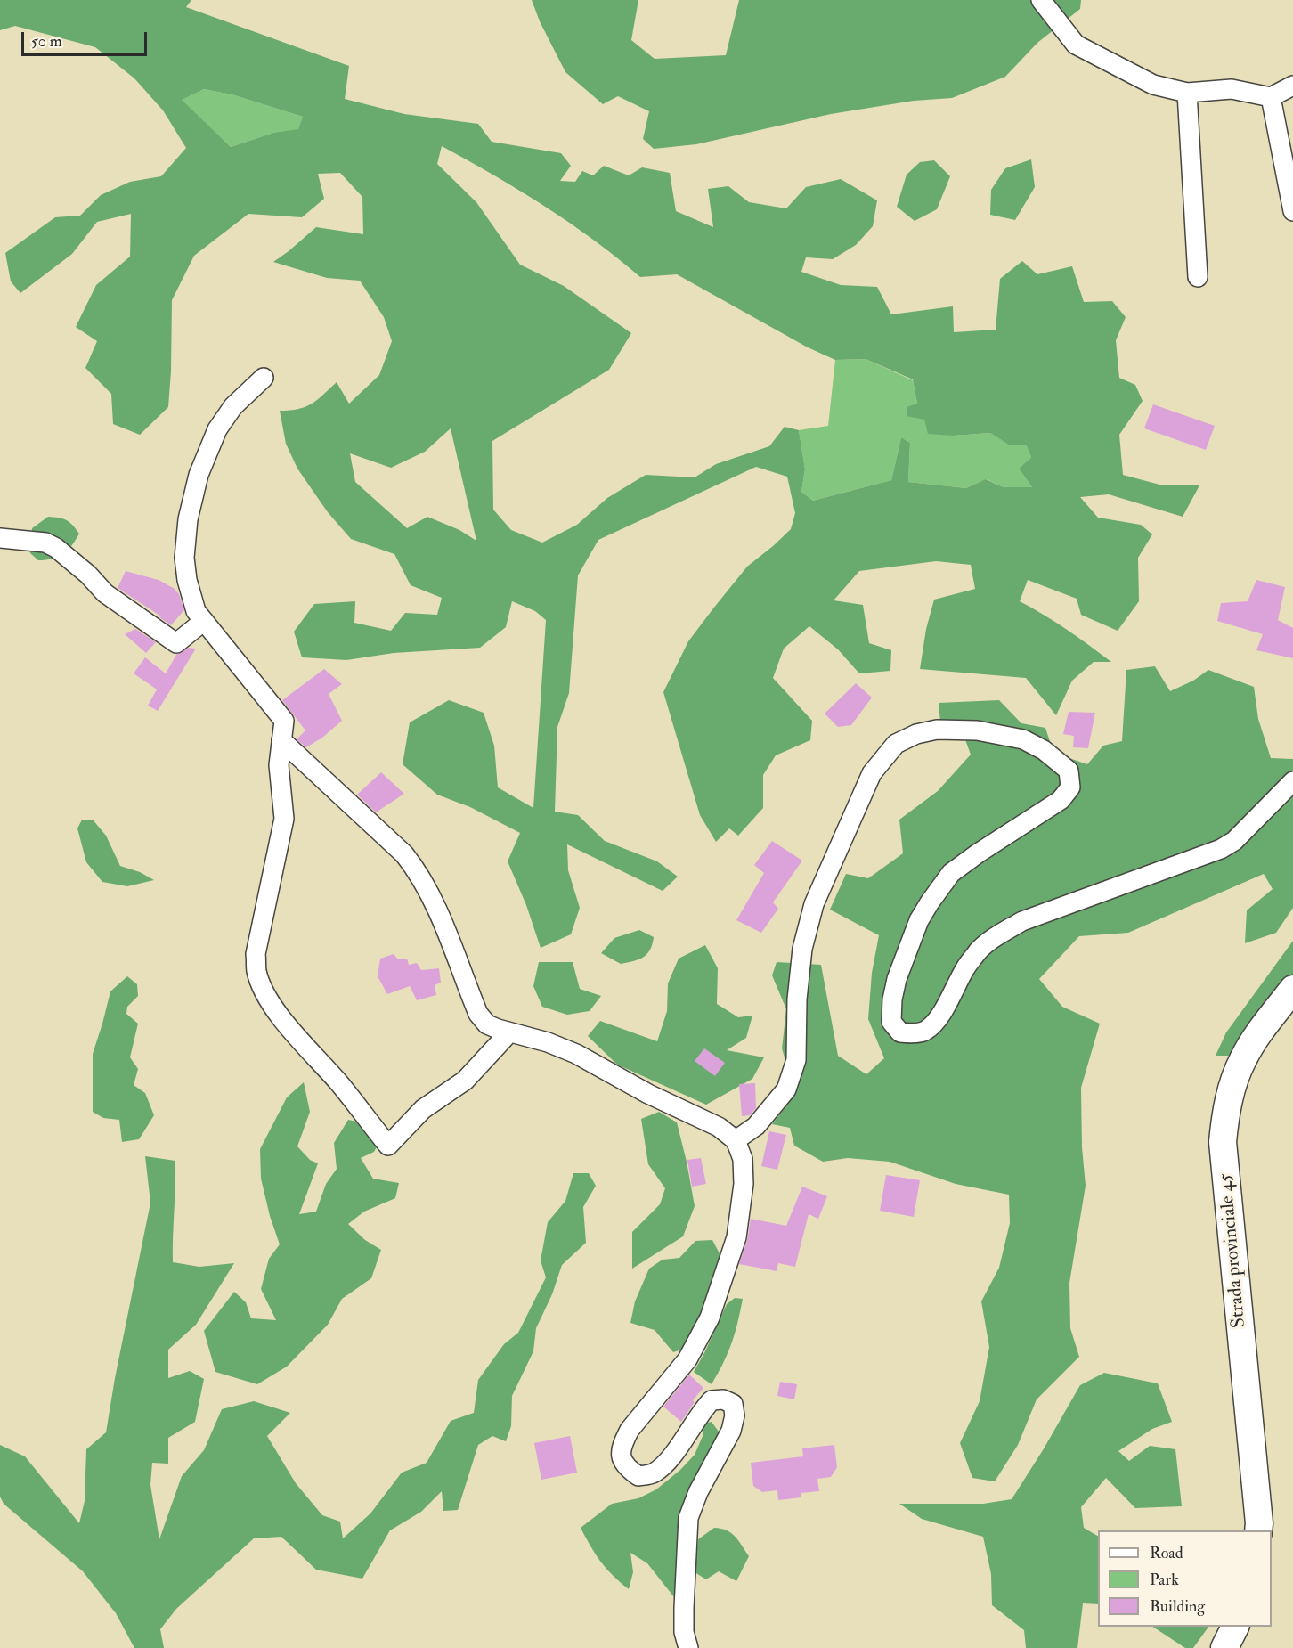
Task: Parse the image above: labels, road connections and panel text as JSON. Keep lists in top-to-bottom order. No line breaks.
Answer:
{"streets":{"main road":["Strada provinciale 45"]},"legend":["Road","Park","Building"],"scale_bar":"50 m"}
